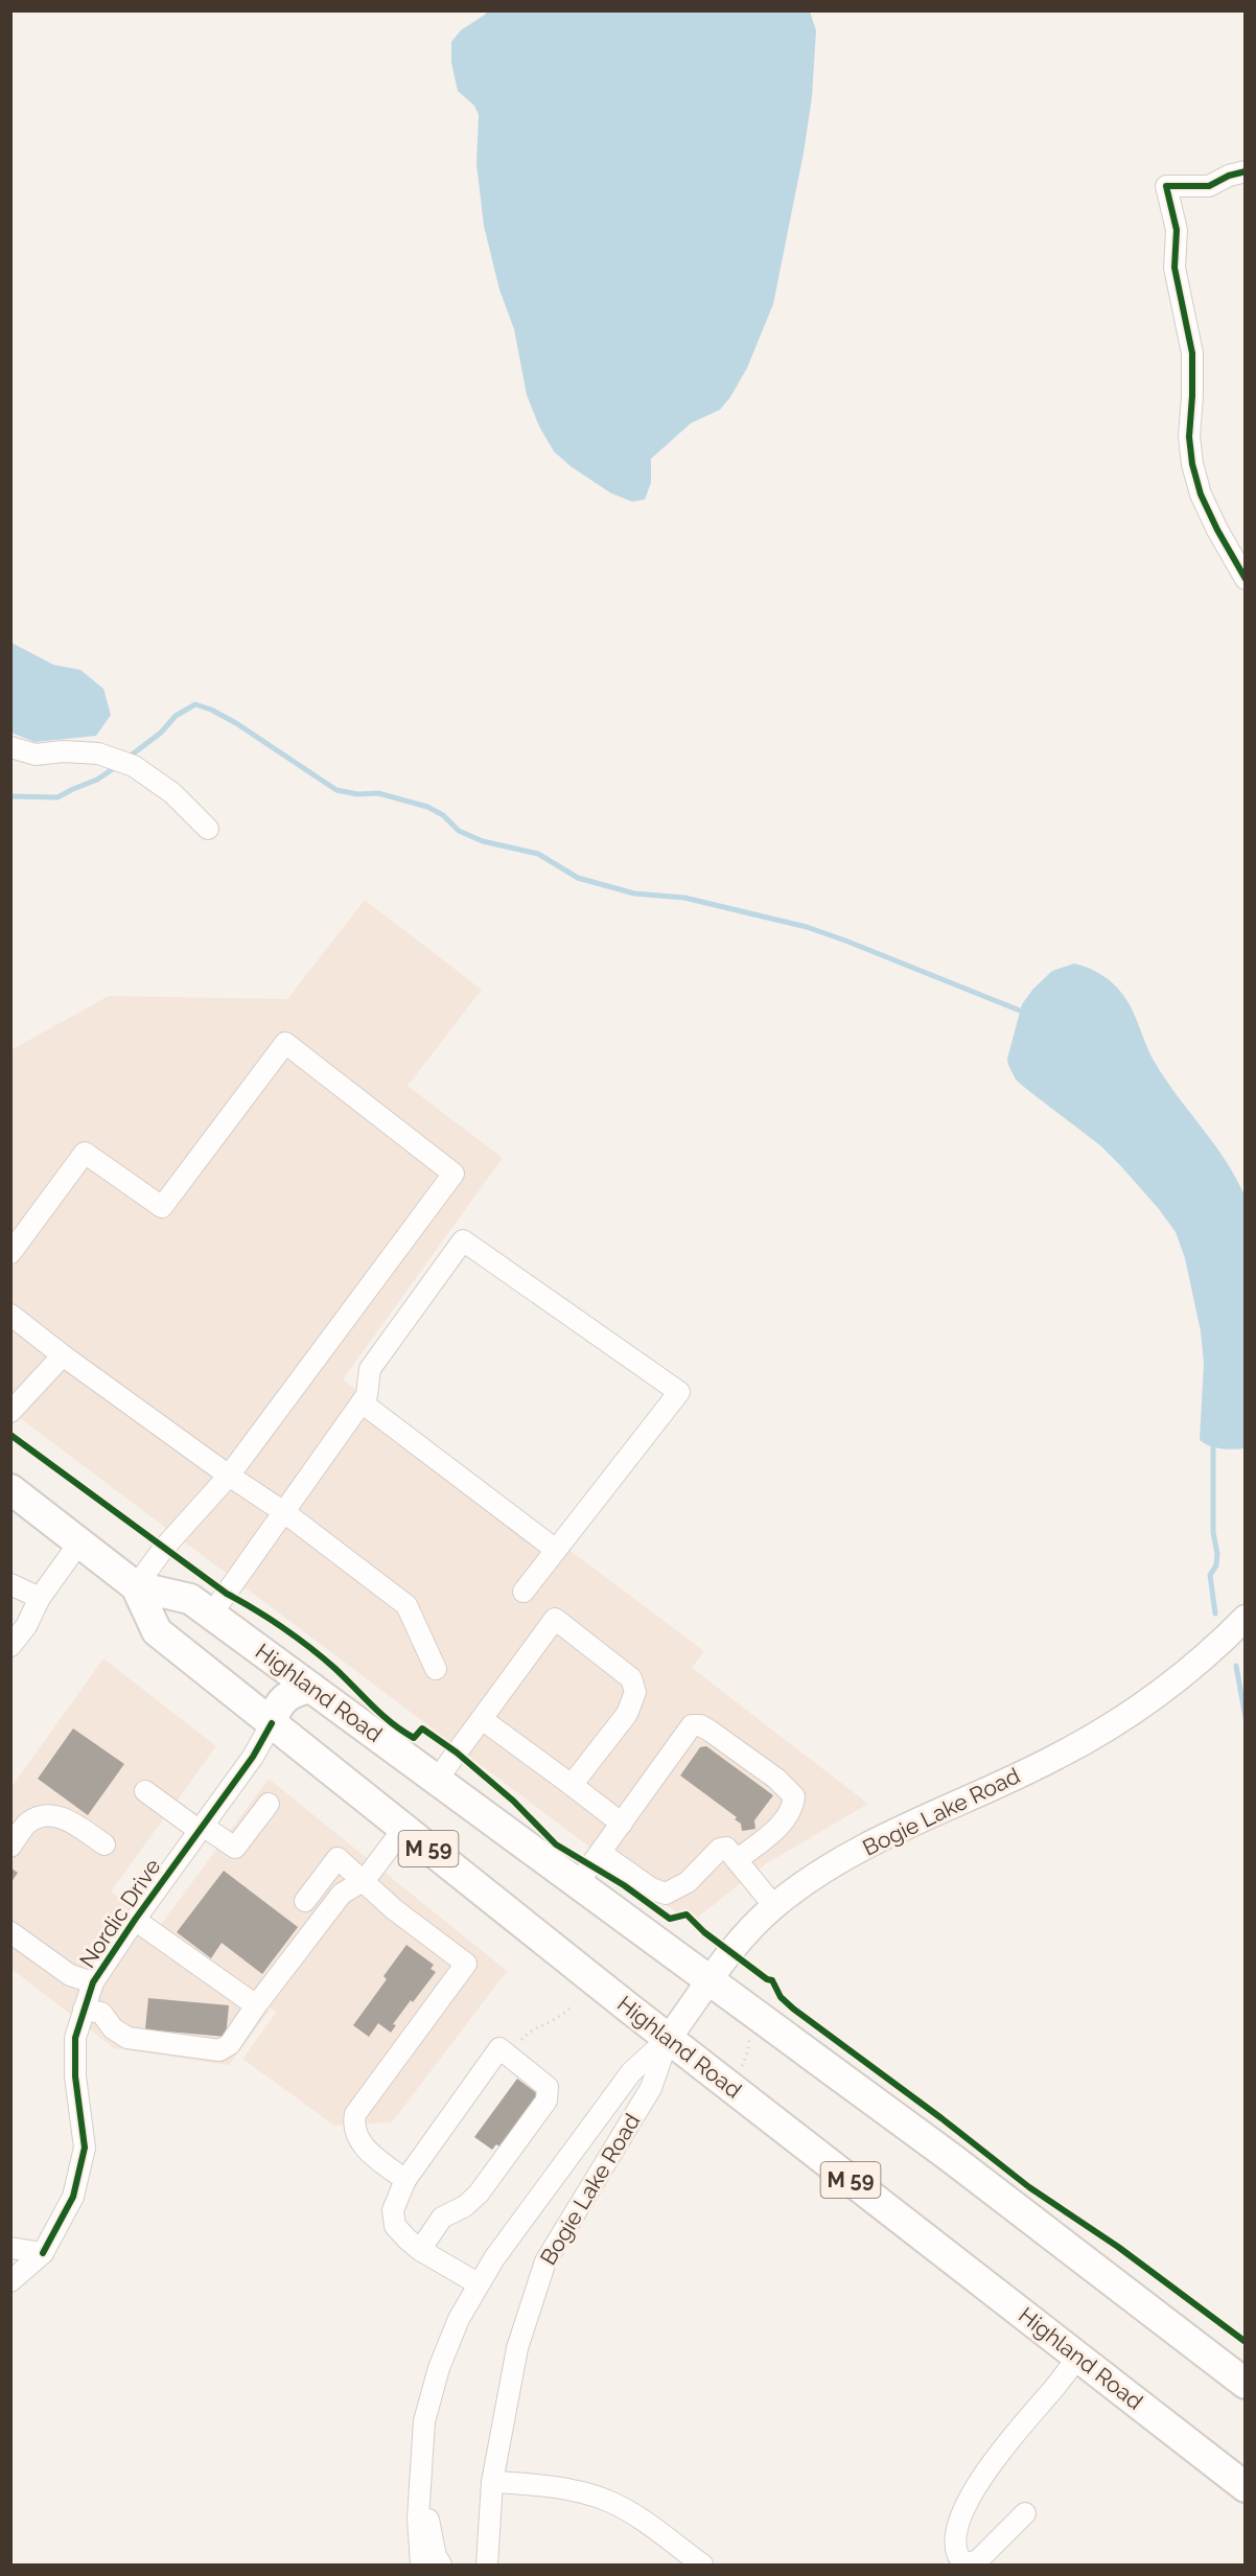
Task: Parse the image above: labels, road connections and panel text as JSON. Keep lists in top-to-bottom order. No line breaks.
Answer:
{"streets":{"highway":["Highland Road","M 59"],"main road":["Bogie Lake Road"],"street":["Nordic Drive"]},"crossings":[["Highland Road","Bogie Lake Road"],["Highland Road","Nordic Drive"]]}
